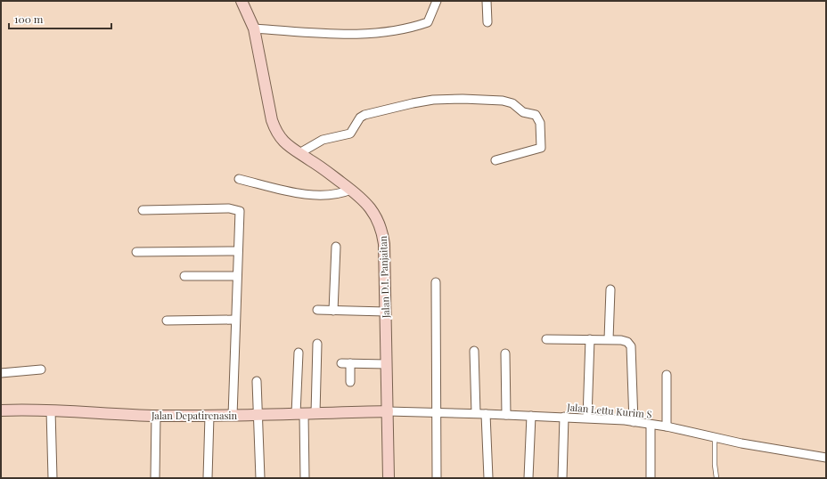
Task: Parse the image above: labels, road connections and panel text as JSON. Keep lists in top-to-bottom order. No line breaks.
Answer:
{"streets":{"main road":["Jalan D.I. Panjaitan","Jalan Depatirenasin"],"street":["Jalan Lettu Kurim S"]},"crossings":[["Jalan D.I. Panjaitan","Jalan Lettu Kurim S"],["Jalan D.I. Panjaitan","Jalan Depatirenasin"],["Jalan Lettu Kurim S","Jalan Depatirenasin"]],"scale_bar":"100 m"}
